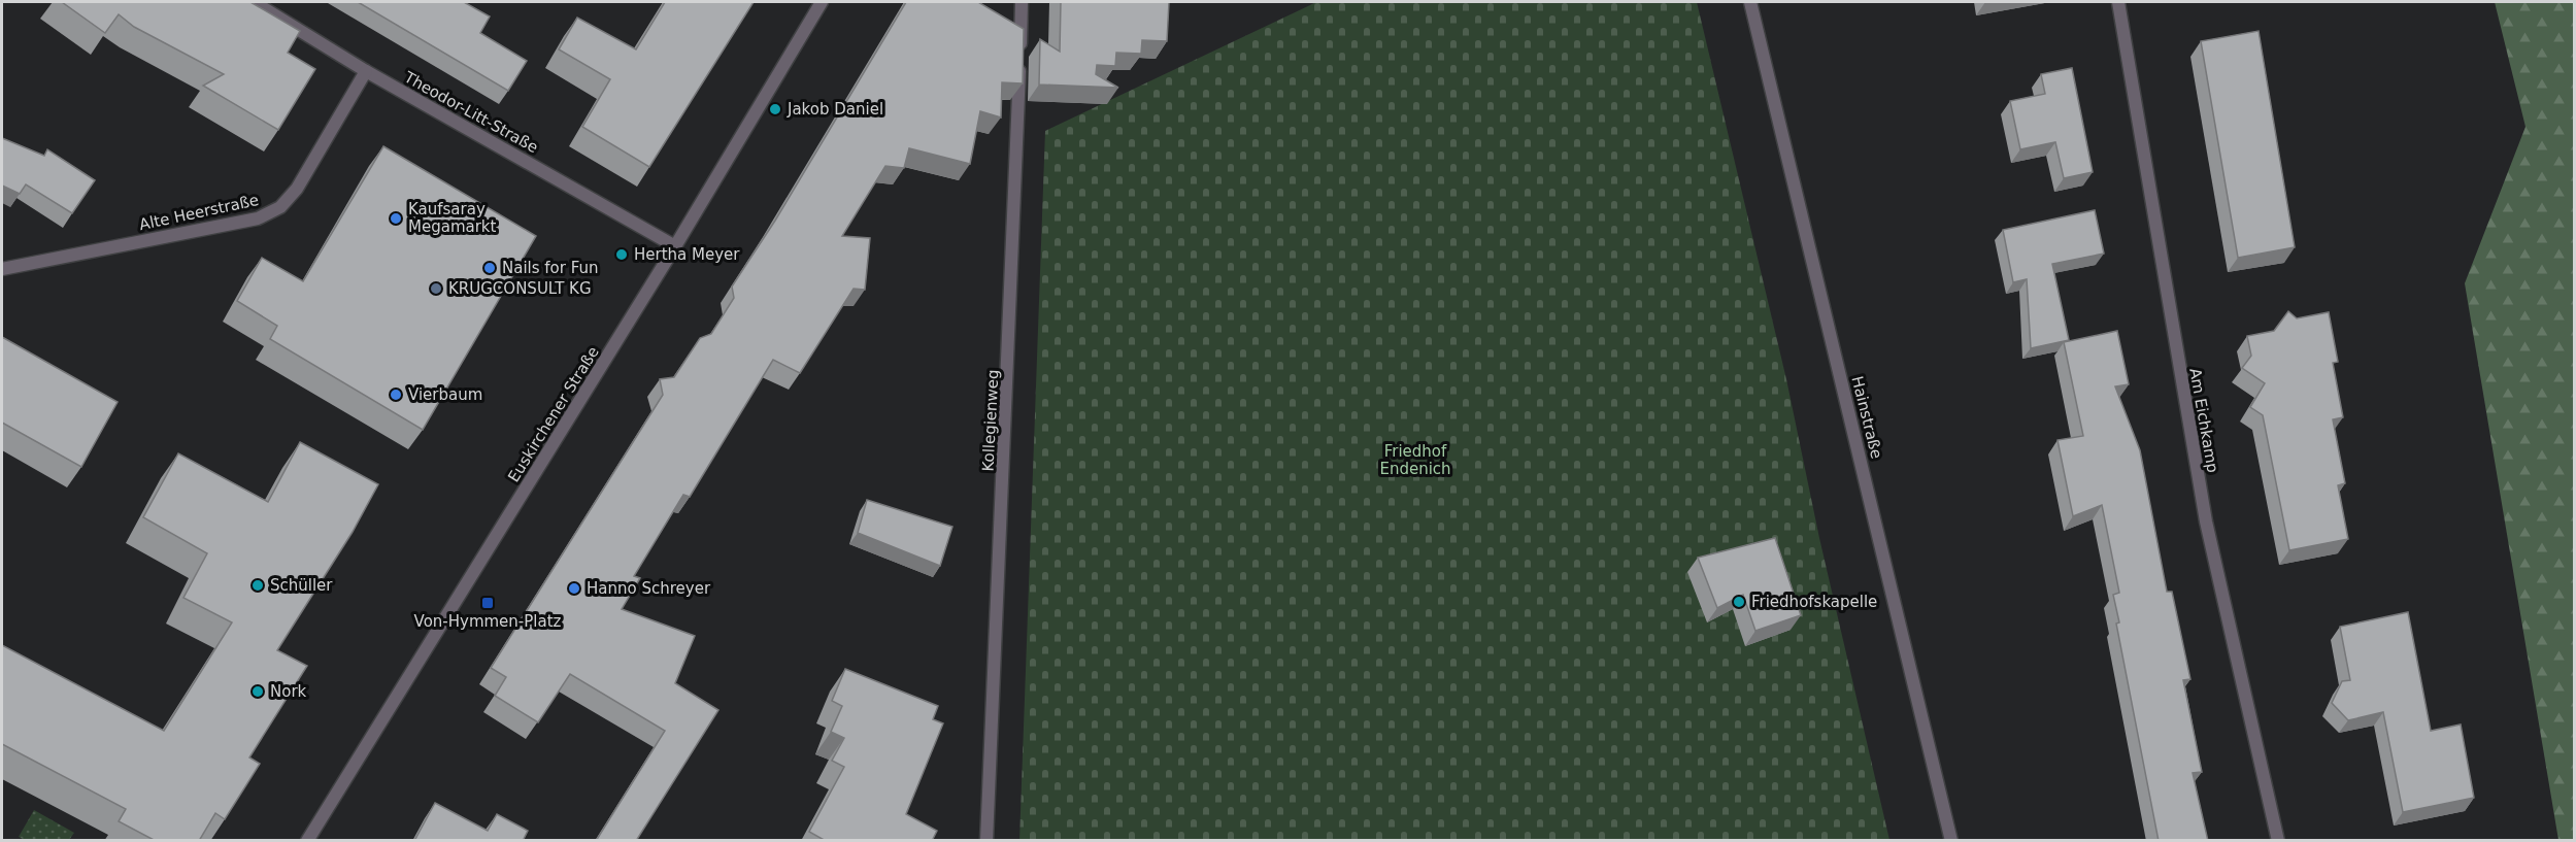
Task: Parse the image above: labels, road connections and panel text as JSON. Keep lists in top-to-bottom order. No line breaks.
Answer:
{"streets":{"street":["Theodor-Litt-Straße","Alte Heerstraße","Euskirchener Straße","Hainstraße","Kollegienweg","Am Eichkamp"]},"crossings":[["Theodor-Litt-Straße","Alte Heerstraße"],["Theodor-Litt-Straße","Euskirchener Straße"]],"parks":["Friedhof Endenich"],"places":{"other":["Jakob Daniel","Kaufsaray Megamarkt","Hertha Meyer","Nails for Fun","KRUGCONSULT KG","Vierbaum","Schüller","Hanno Schreyer","Friedhofskapelle","Nork"],"transit":["Von-Hymmen-Platz"]}}
